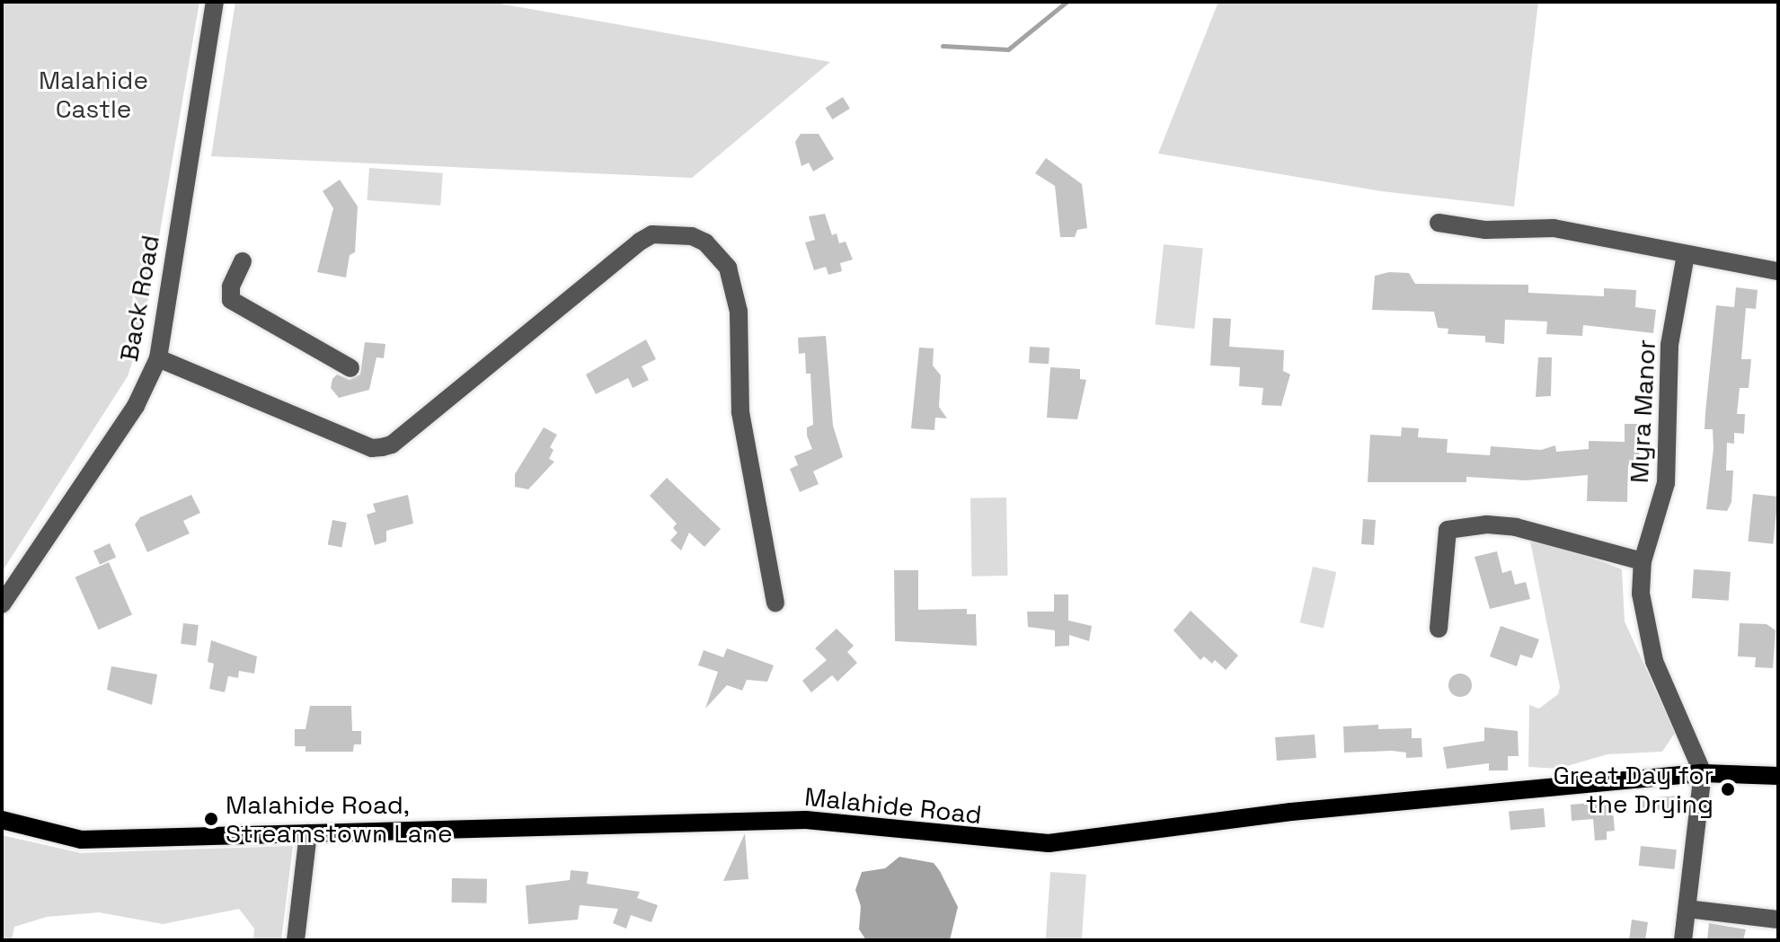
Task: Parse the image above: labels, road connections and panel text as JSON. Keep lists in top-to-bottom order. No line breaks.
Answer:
{"streets":{"main road":["Malahide Road"],"street":["Back Road","Myra Manor"]},"crossings":[["Myra Manor","Malahide Road"]],"parks":["Malahide Castle"],"places":["Great Day for the Drying","Malahide Road, Streamstown Lane"]}
